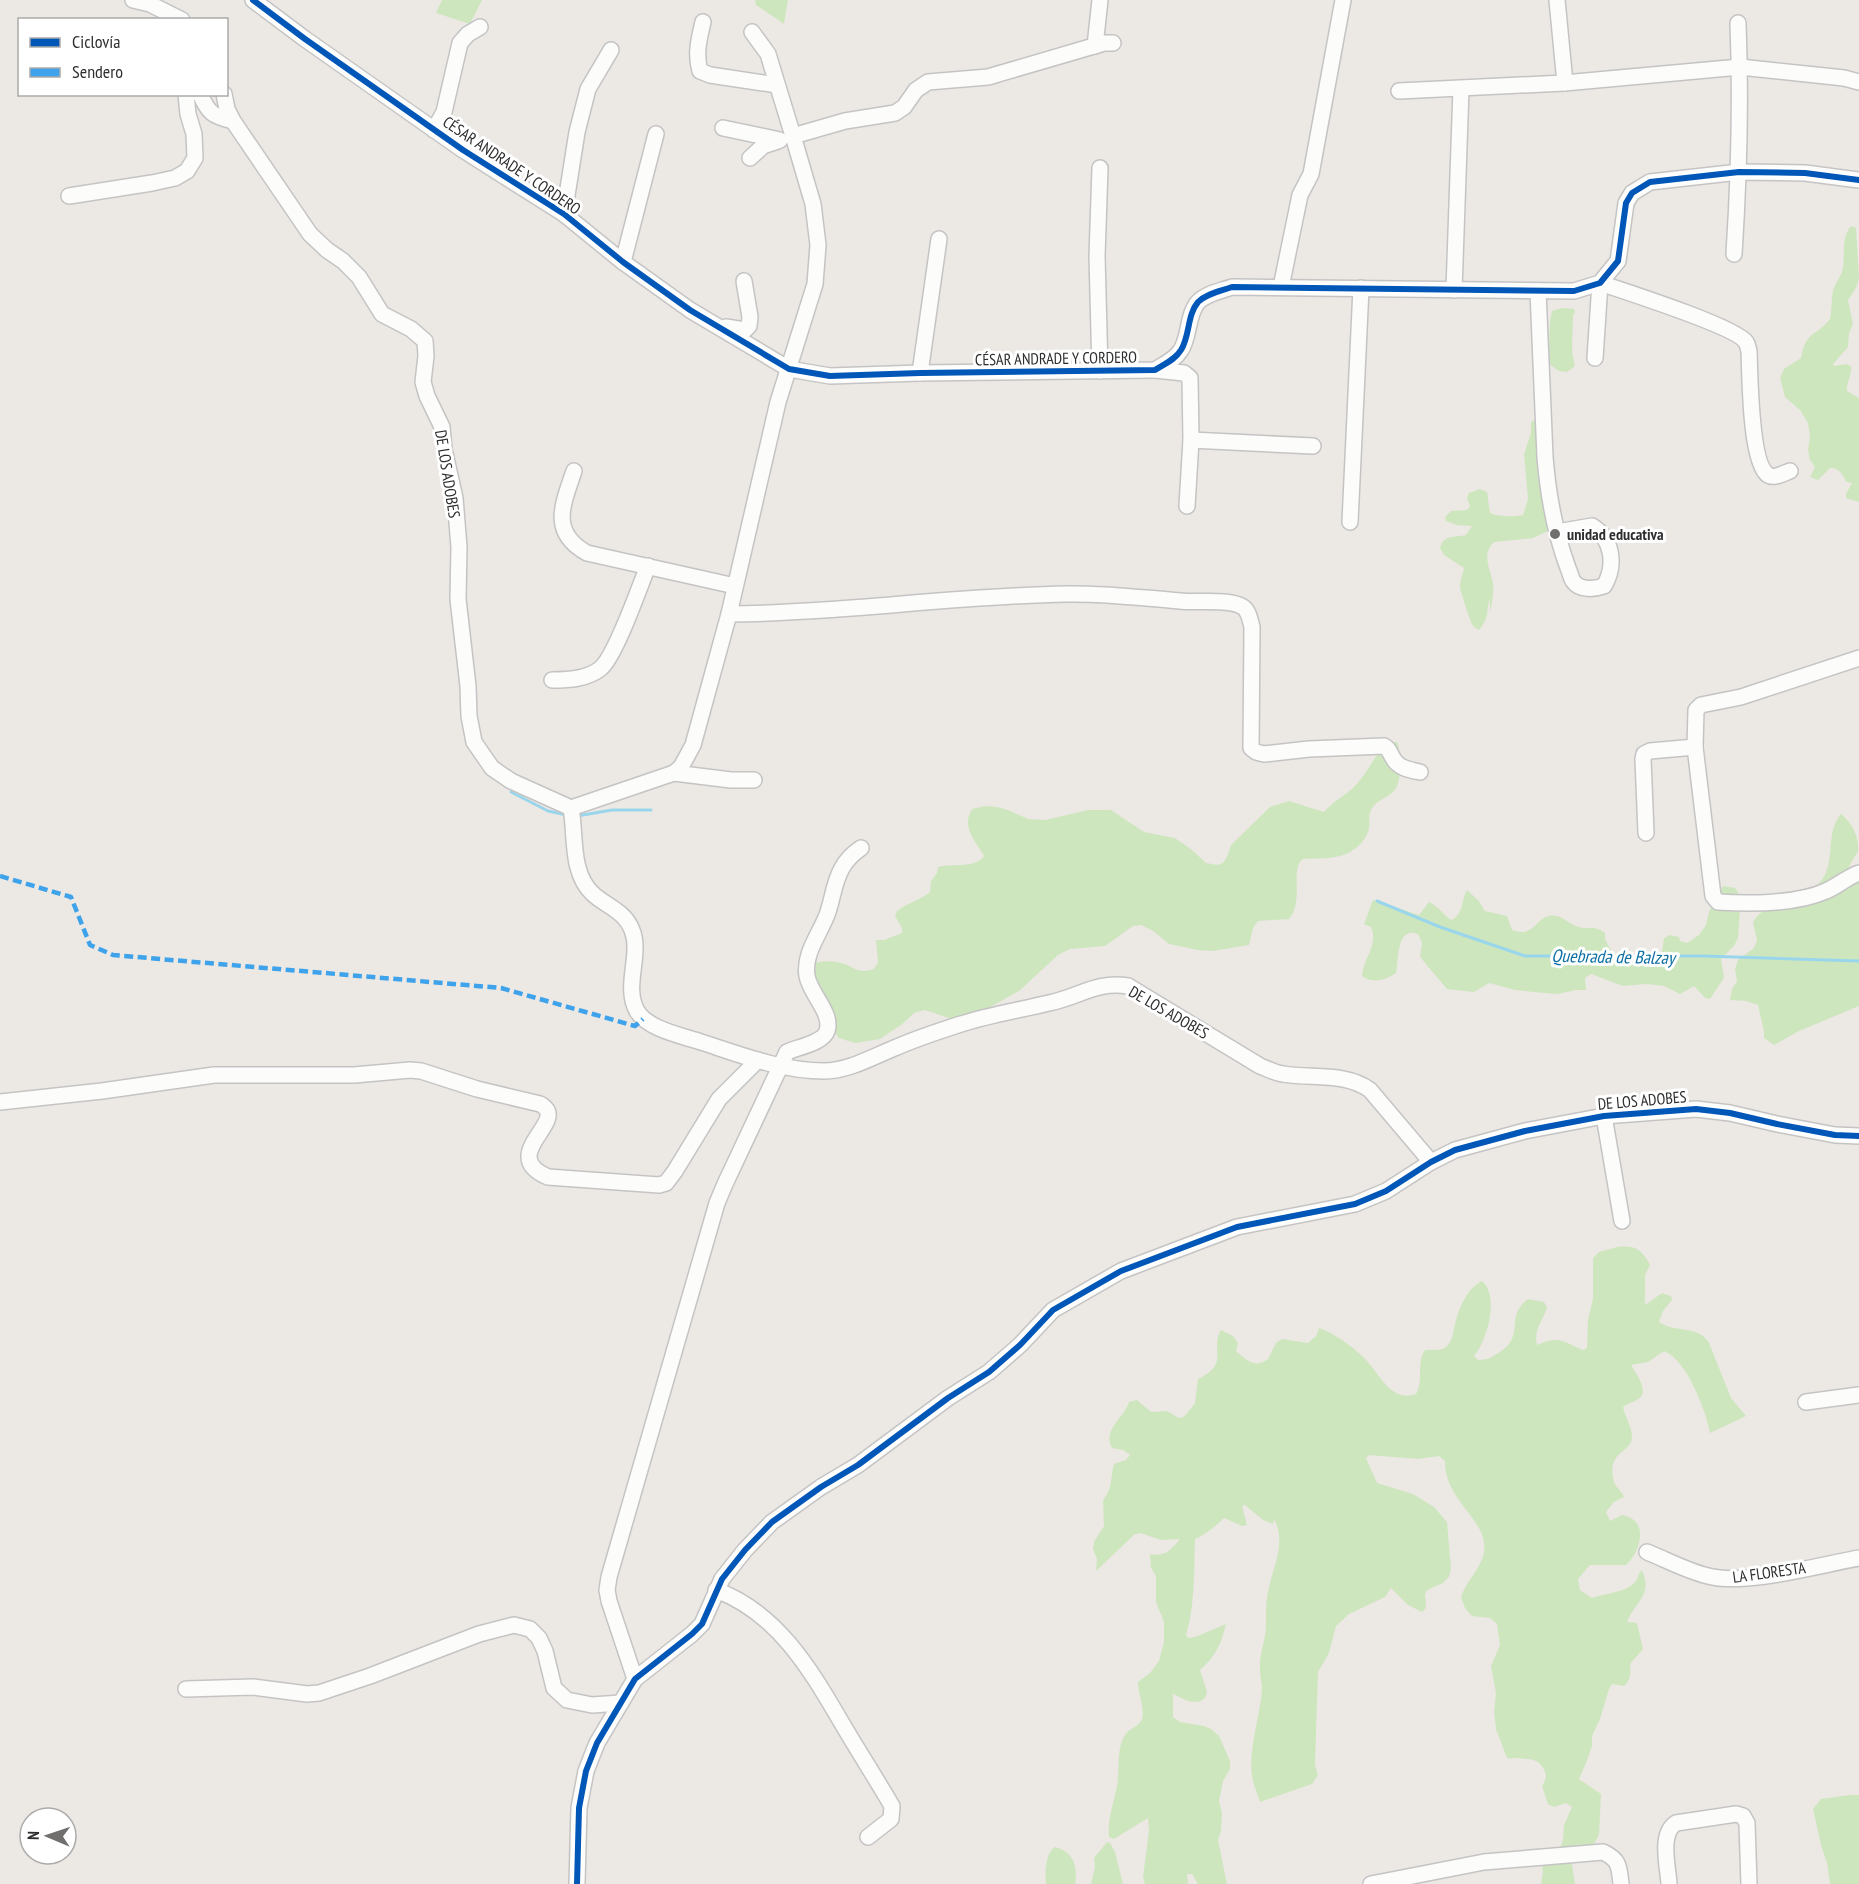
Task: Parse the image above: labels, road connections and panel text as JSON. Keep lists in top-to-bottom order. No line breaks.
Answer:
{"streets":{"street":["CÉSAR ANDRADE Y CORDERO","DE LOS ADOBES","LA FLORESTA"]},"water":["Quebrada de Balzay"],"places":["unidad educativa"],"legend":["Ciclovía","Sendero"],"north":"left"}
